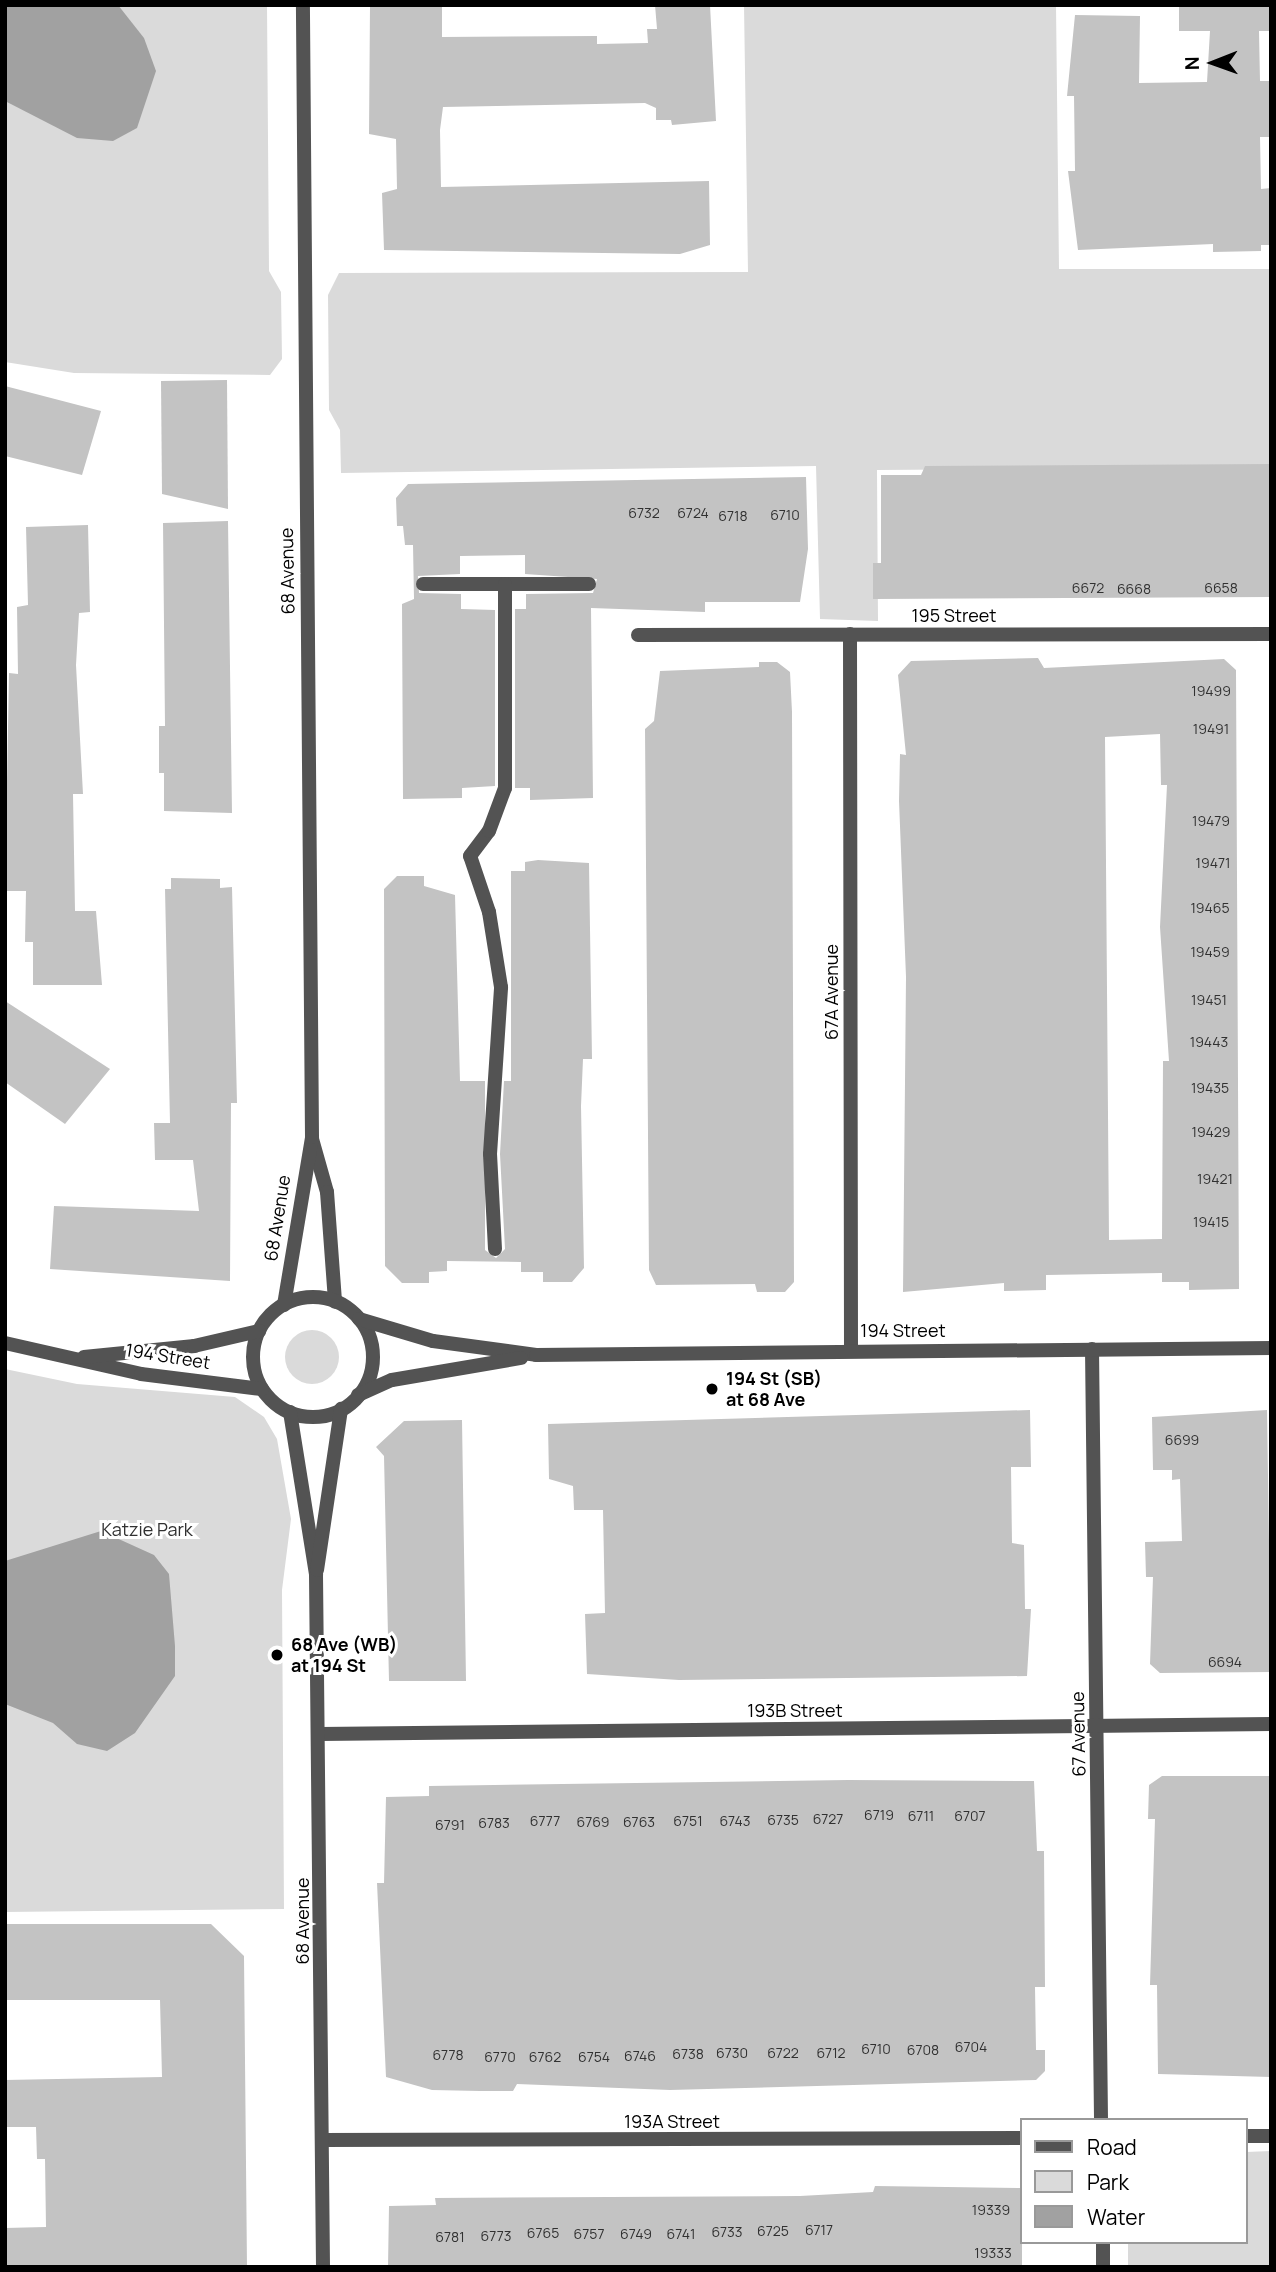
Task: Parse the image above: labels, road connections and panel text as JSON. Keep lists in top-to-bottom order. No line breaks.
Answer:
{"streets":{"street":["68 Avenue","195 Street","67A Avenue","194 Street","193B Street","67 Avenue","193A Street"]},"crossings":[["68 Avenue","194 Street"],["68 Avenue","193B Street"],["68 Avenue","193A Street"],["195 Street","67A Avenue"],["67A Avenue","194 Street"],["194 Street","67 Avenue"],["193B Street","67 Avenue"]],"parks":["Katzie Park"],"places":["194 St (SB) at 68 Ave","68 Ave (WB) at 194 St"],"house_numbers":["6732","6724","6710","6718","6672","6658","6668","19499","19491","19479","19471","19465","19459","19451","19443","19435","19429","19421","19415","6699","6694","6719","6711","6707","6727","6735","6777","6751","6743","6769","6763","6783","6791","6704","6710","6708","6730","6722","6712","6738","6778","6746","6770","6762","6754","19339","6717","6725","6733","6765","6757","6749","6741","6773","6781","19333"],"legend":["Road","Park","Water"],"north":"left"}
